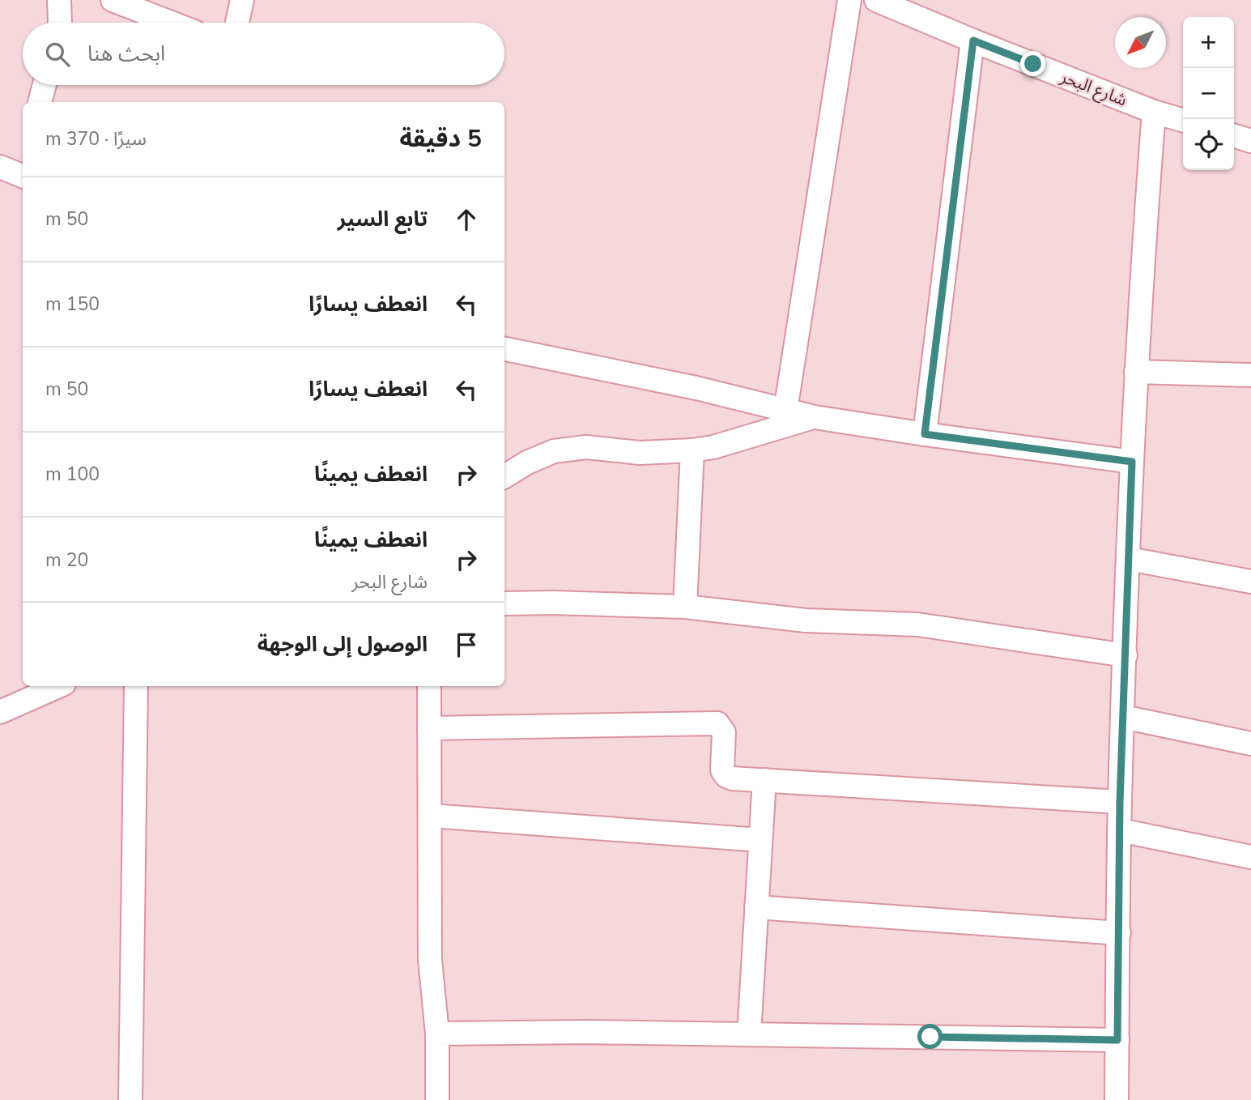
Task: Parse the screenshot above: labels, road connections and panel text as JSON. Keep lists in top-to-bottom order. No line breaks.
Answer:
{"streets":{"street":["شارع البحر"]},"north":"bottom left","page":{"map_buttons":["+","−"],"search":"ابحث هنا","heading":["5 دقيقة","سيرًا · 370 m"],"list":[["تابع السير","50 m"],["انعطف يسارًا","150 m"],["انعطف يسارًا","50 m"],["انعطف يمينًا","100 m"],["انعطف يمينًا","شارع البحر","20 m"],"الوصول إلى الوجهة"]}}
